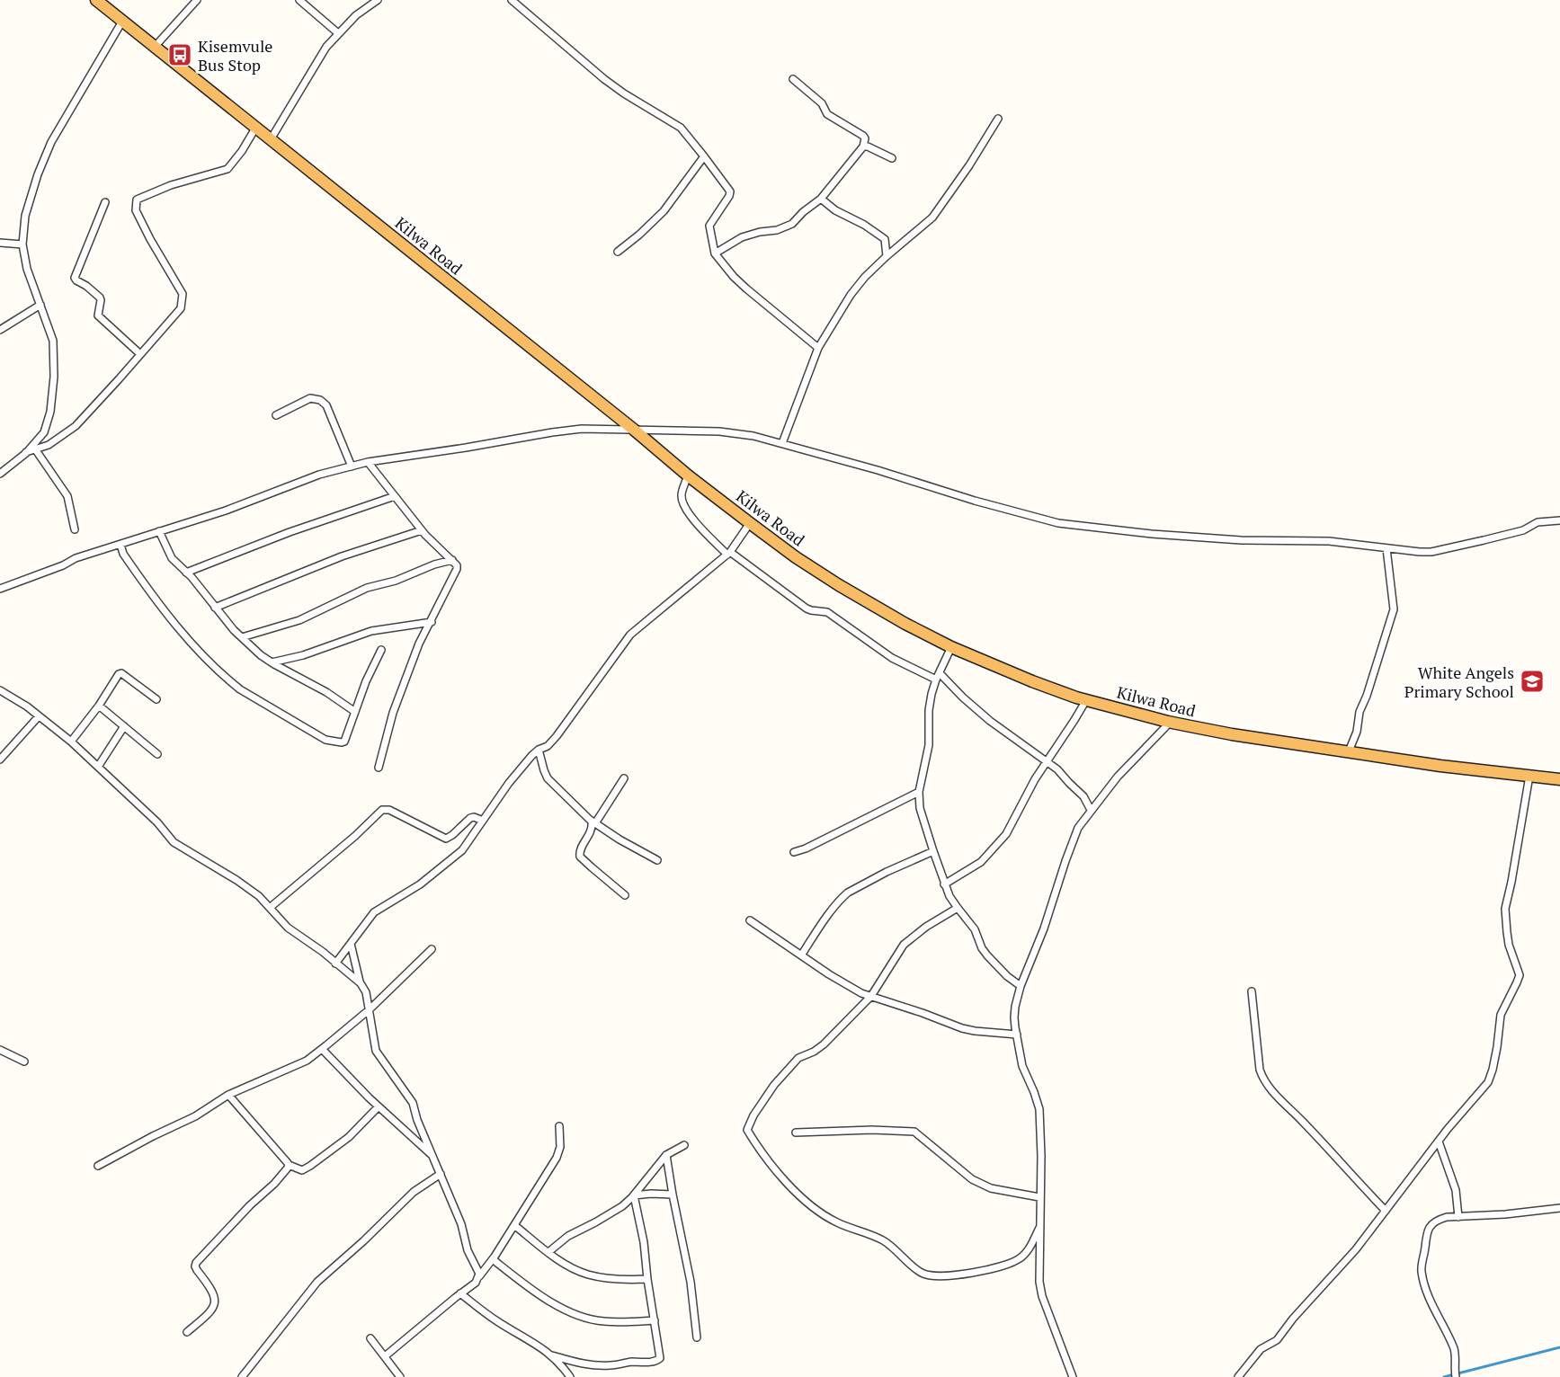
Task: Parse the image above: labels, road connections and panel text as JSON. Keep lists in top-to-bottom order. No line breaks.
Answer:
{"streets":{"highway":["Kilwa Road"]},"places":{"bus stop":["Kisemvule Bus Stop"],"school or university":["White Angels Primary School"]}}
